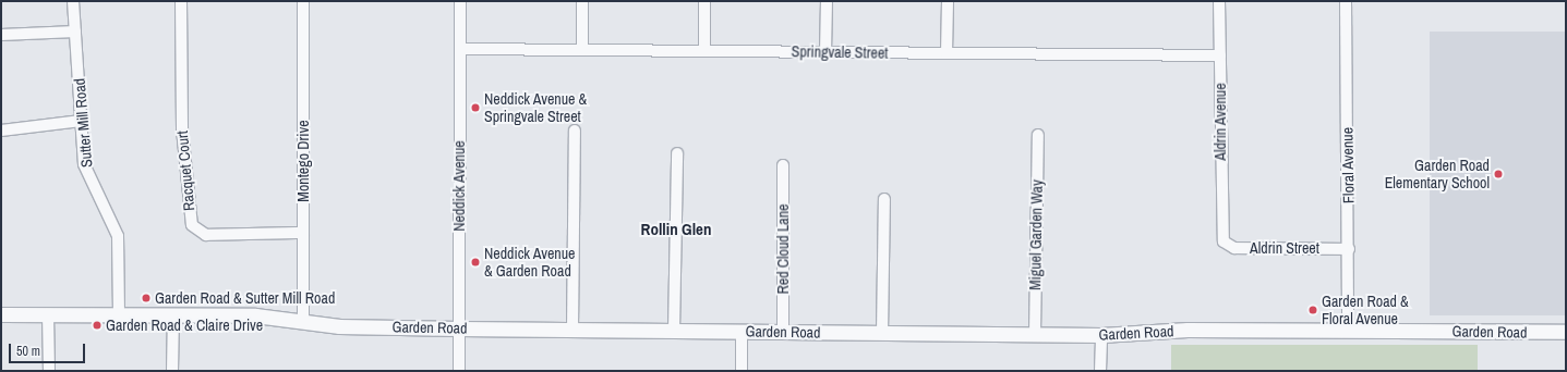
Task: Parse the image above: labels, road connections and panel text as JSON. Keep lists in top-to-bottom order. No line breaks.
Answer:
{"streets":{"street":["Springvale Street","Aldrin Avenue","Sutter Mill Road","Montego Drive","Floral Avenue","Racquet Court","Neddick Avenue","Miguel Garden Way","Aldrin Street","Red Cloud Lane","Garden Road"]},"crossings":[["Springvale Street","Aldrin Avenue"],["Springvale Street","Neddick Avenue"],["Aldrin Avenue","Aldrin Street"],["Sutter Mill Road","Garden Road"],["Montego Drive","Racquet Court"],["Montego Drive","Garden Road"],["Floral Avenue","Aldrin Street"],["Floral Avenue","Garden Road"],["Neddick Avenue","Garden Road"],["Miguel Garden Way","Garden Road"],["Red Cloud Lane","Garden Road"]],"districts":["Rollin Glen"],"places":["Neddick Avenue & Springvale Street","Garden Road Elementary School","Neddick Avenue & Garden Road","Garden Road & Sutter Mill Road","Garden Road & Floral Avenue","Garden Road & Claire Drive"],"scale_bar":"50 m"}
